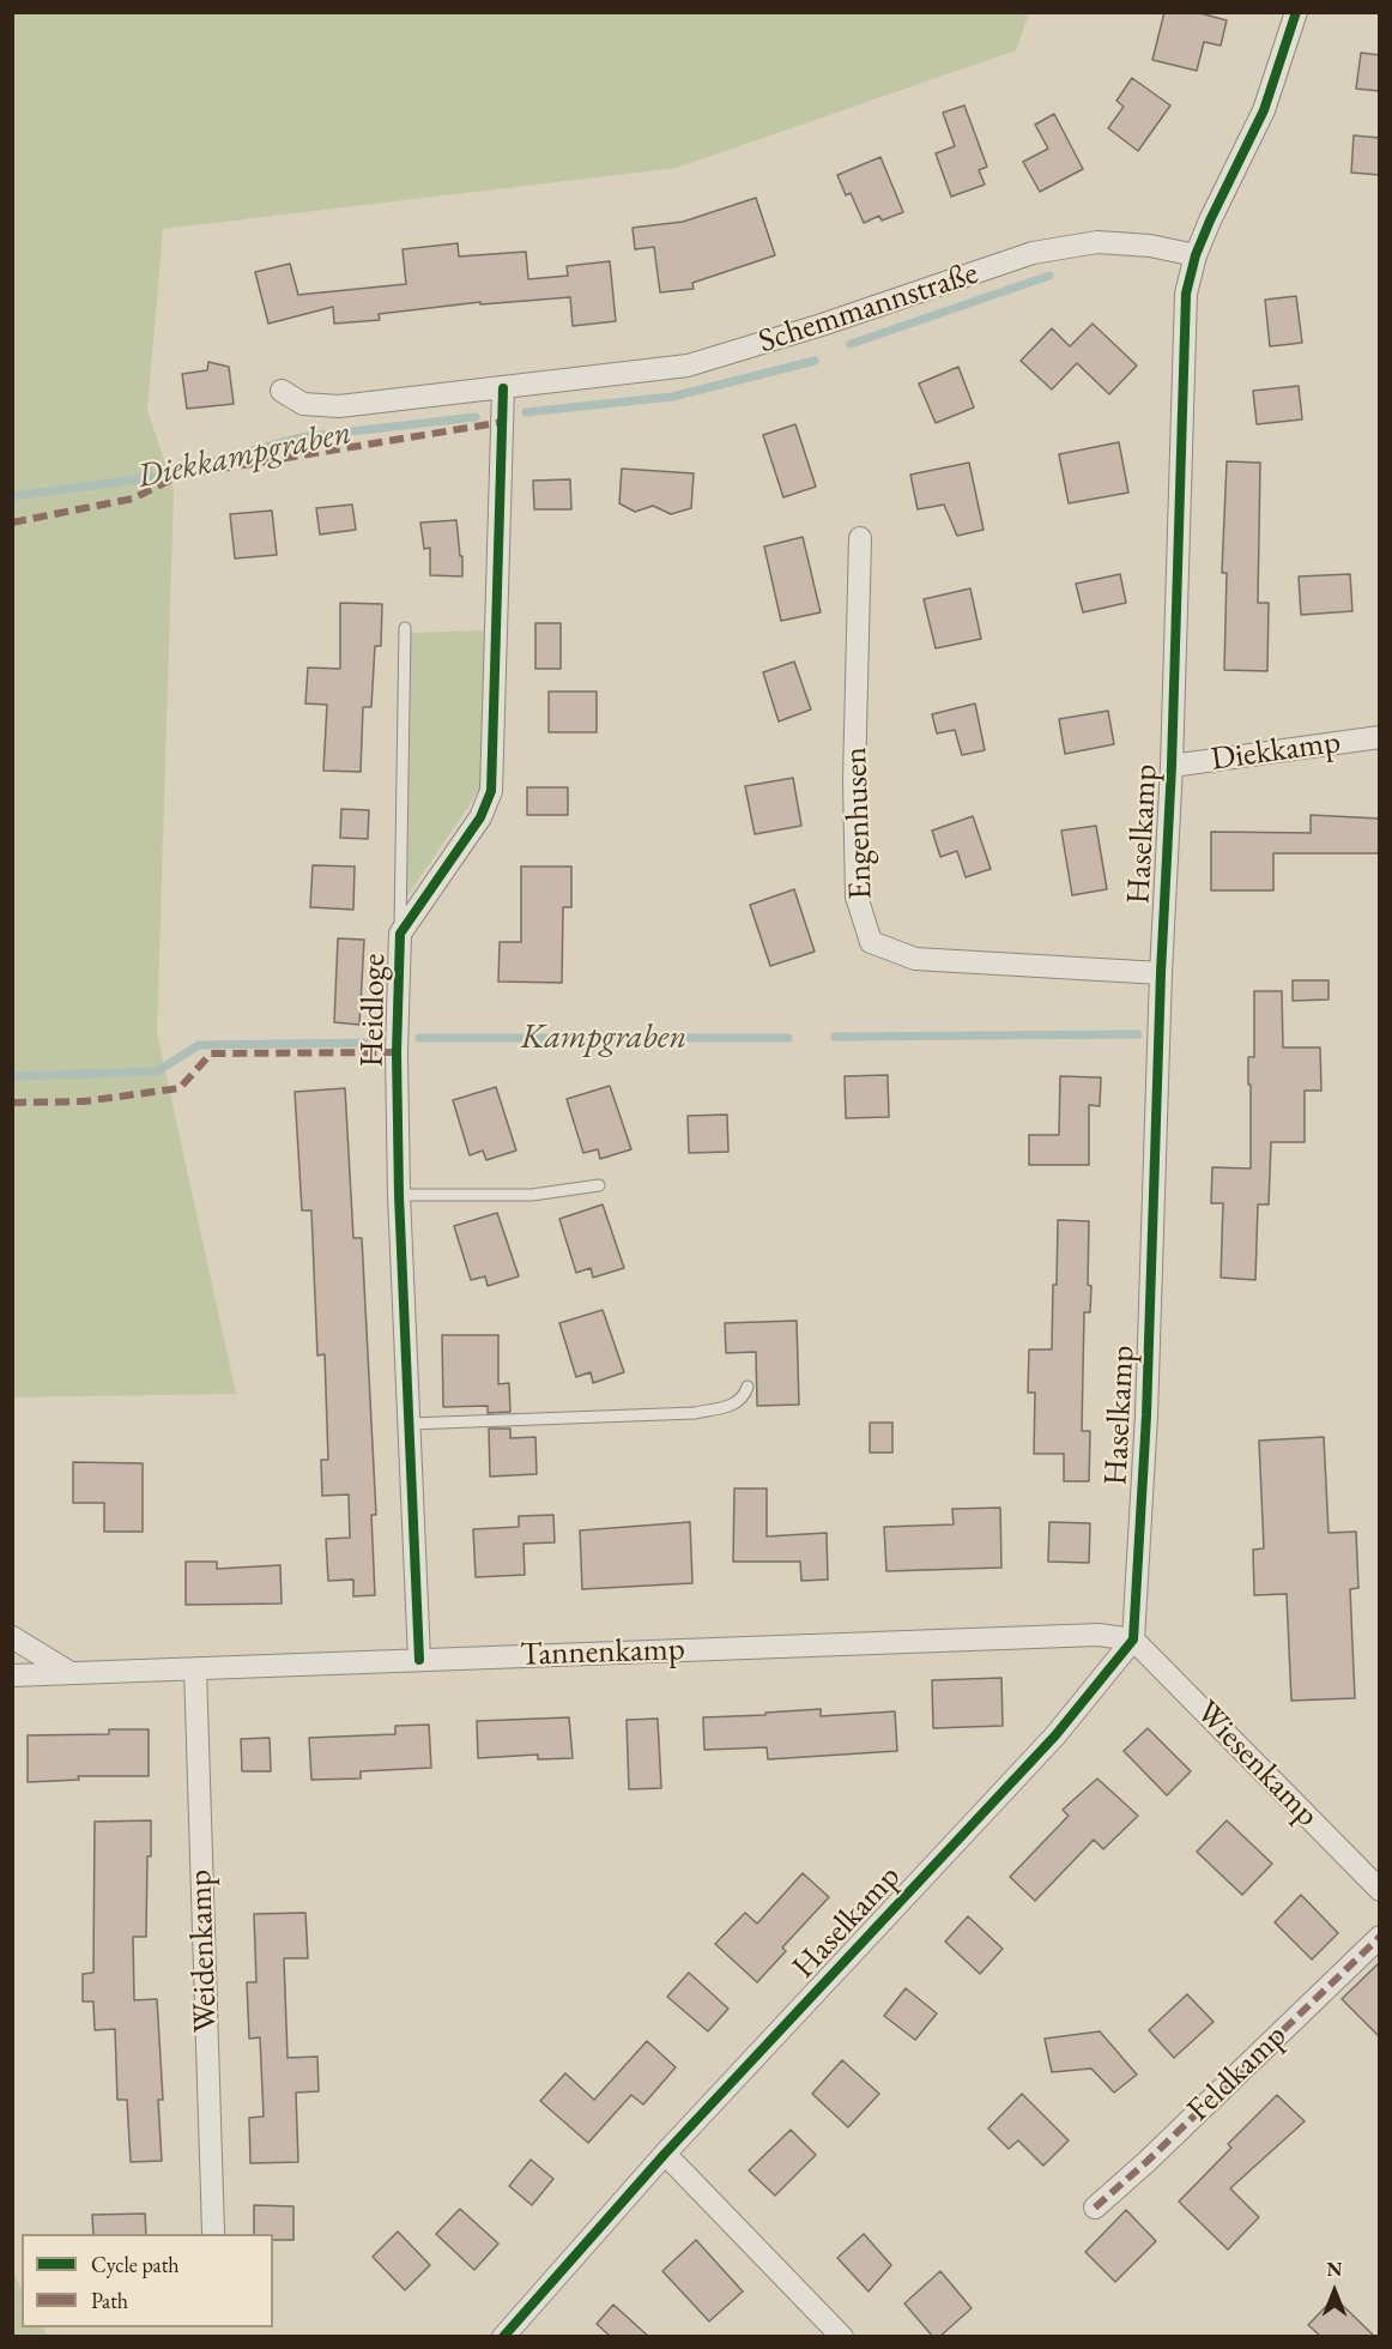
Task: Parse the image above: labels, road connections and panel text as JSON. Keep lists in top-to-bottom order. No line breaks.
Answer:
{"streets":{"street":["Schemmannstraße","Diekkamp","Engenhusen","Haselkamp","Heidloge","Tannenkamp","Wiesenkamp","Weidenkamp","Feldkamp"]},"crossings":[["Schemmannstraße","Haselkamp"],["Schemmannstraße","Heidloge"],["Diekkamp","Haselkamp"],["Engenhusen","Haselkamp"],["Haselkamp","Tannenkamp"],["Haselkamp","Wiesenkamp"],["Heidloge","Tannenkamp"],["Tannenkamp","Wiesenkamp"],["Tannenkamp","Weidenkamp"]],"water":["Diekkampgraben","Kampgraben"],"legend":["Cycle path","Path"],"north":"top"}
